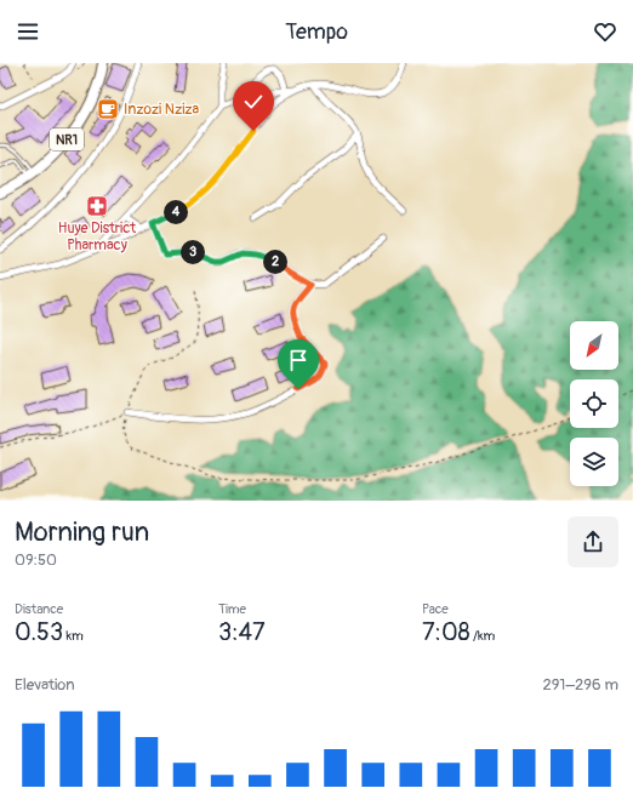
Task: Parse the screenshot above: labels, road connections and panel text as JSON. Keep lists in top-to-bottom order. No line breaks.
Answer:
{"streets":{"highway":["NR1"]},"places":{"cafe":["Inzozi Nziza"],"pharmacy":["Huye District Pharmacy"]},"north":"bottom left","page":{"header":"Tempo","pins":["4","3","2"],"heading":["Morning run","09:50"],"stats":[["Distance","0.53 km"],["Time","3:47"],["Pace","7:08 /km"]],"chart":["Elevation","291–296 m"]}}
